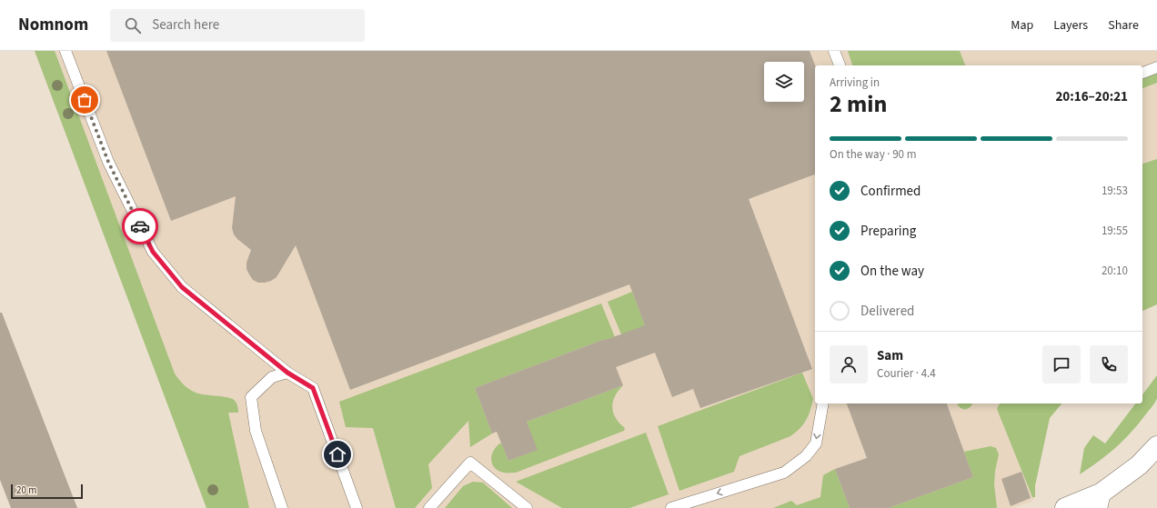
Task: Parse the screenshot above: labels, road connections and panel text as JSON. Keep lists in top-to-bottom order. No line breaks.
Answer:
{"scale_bar":"20 m","page":{"header":"Nomnom","search":"Search here","nav":["Map","Layers","Share"],"heading":["2 min","Arriving in","20:16–20:21"],"panel":["Sam","Courier · 4.4"],"bar":"On the way · 90 m","list":[["Confirmed","19:53"],["Preparing","19:55"],["On the way","20:10"],"Delivered"],"scale":"20 m"}}
